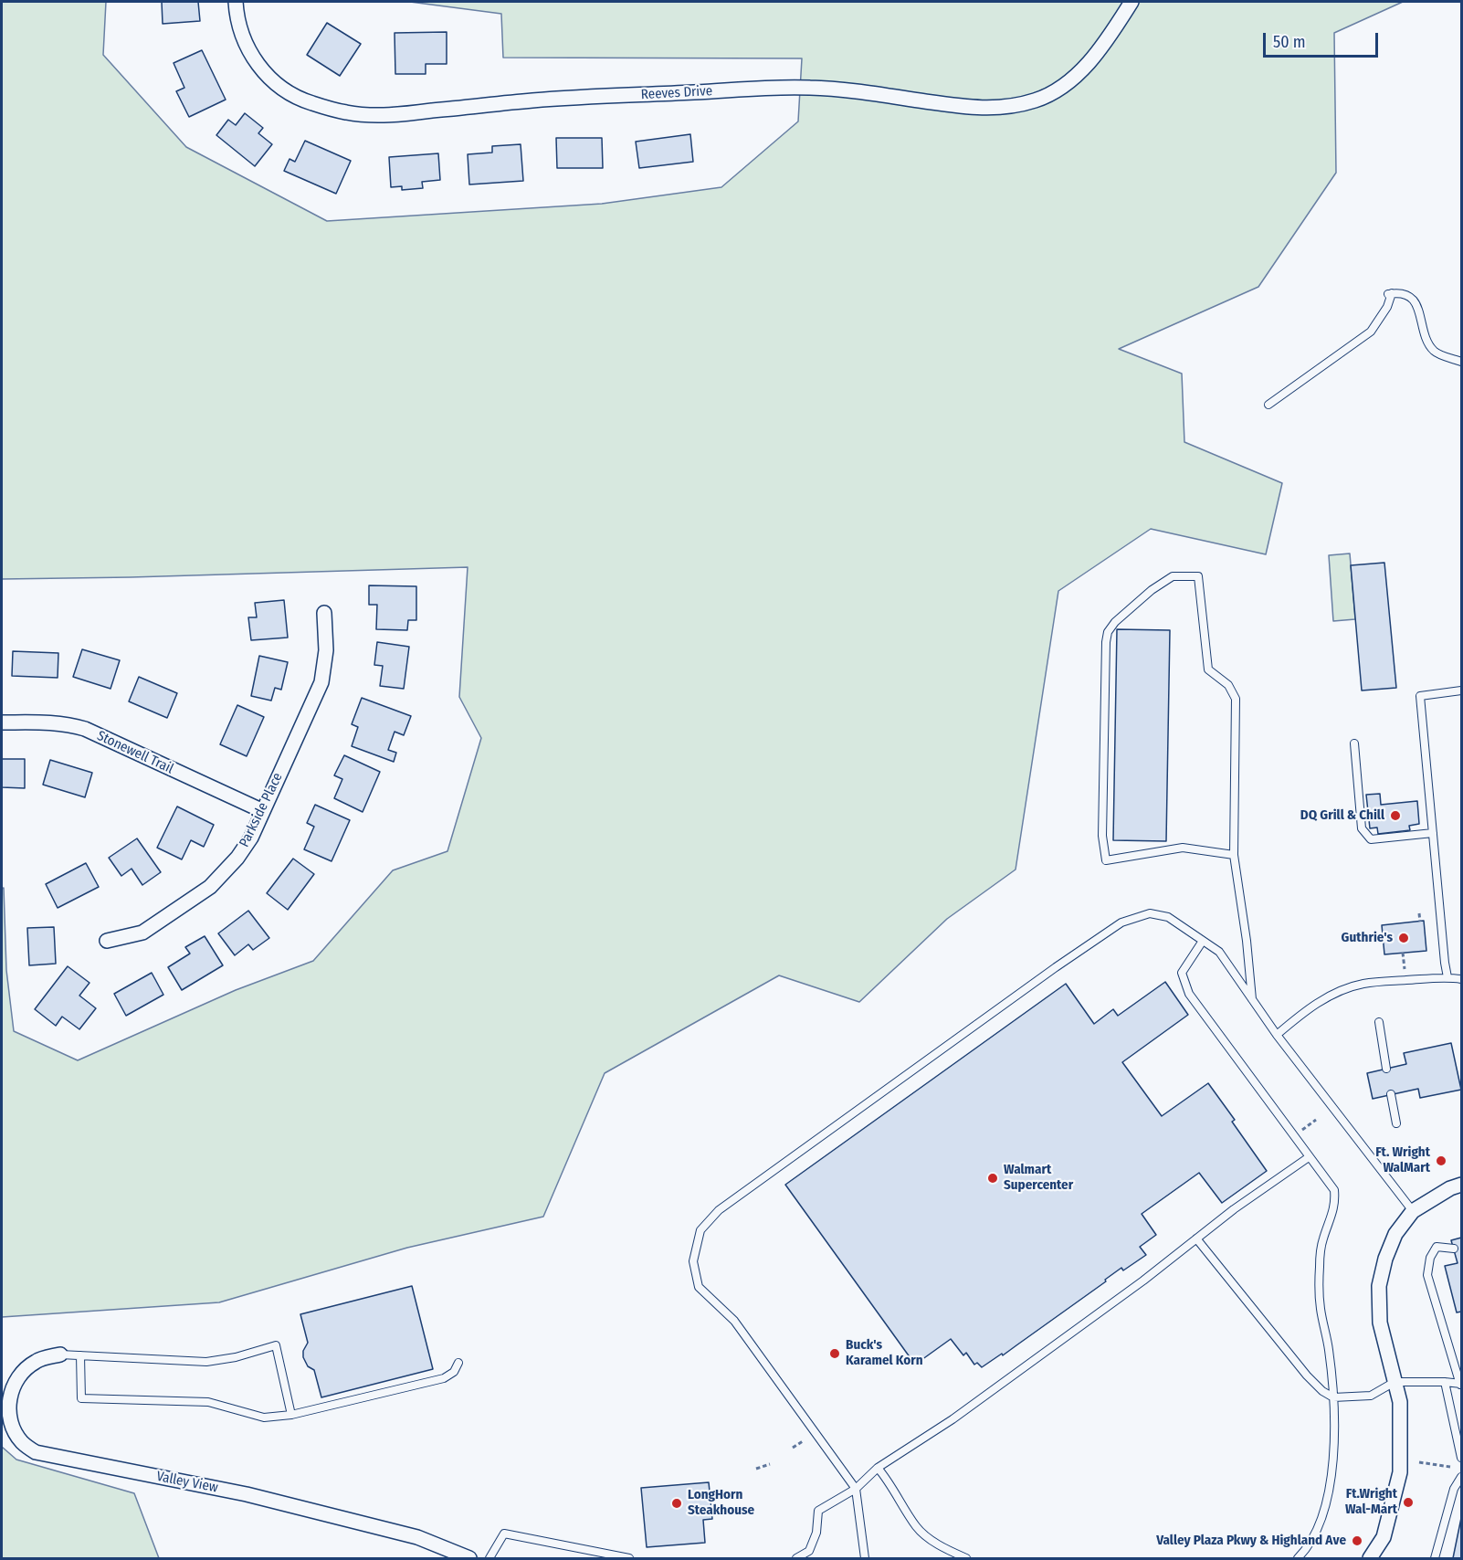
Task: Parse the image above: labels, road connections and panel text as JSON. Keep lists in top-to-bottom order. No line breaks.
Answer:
{"streets":{"street":["Reeves Drive","Stonewell Trail","Parkside Place","Valley View"]},"crossings":[["Stonewell Trail","Parkside Place"]],"places":["DQ Grill & Chill","Guthrie's","Ft. Wright WalMart","Walmart Supercenter","Buck's Karamel Korn","Ft.Wright Wal-Mart","LongHorn Steakhouse","Valley Plaza Pkwy & Highland Ave"],"scale_bar":"50 m"}
